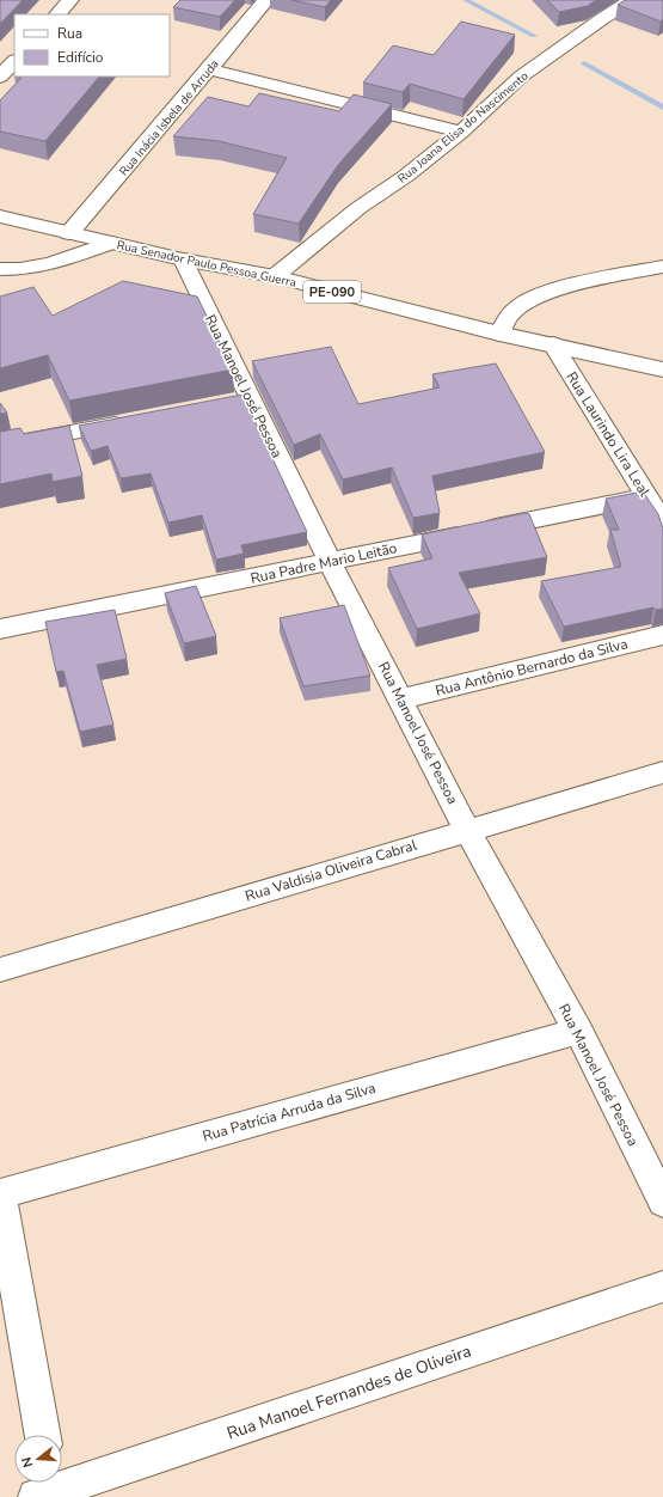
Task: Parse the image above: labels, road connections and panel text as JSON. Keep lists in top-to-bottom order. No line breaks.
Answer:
{"streets":{"street":["Rua Inácia Isbela de Arruda","Rua Joana Elisa do Nascimento","Rua Senador Paulo Pessoa Guerra","PE-090","Rua Manoel José Pessoa","Rua Laurindo Lira Leal","Rua Padre Mario Leitão","Rua Antônio Bernardo da Silva","Rua Valdisia Oliveira Cabral","Rua Patrícia Arruda da Silva","Rua Manoel Fernandes de Oliveira"]},"crossings":[["Rua Inácia Isbela de Arruda","Rua Senador Paulo Pessoa Guerra"],["Rua Joana Elisa do Nascimento","Rua Senador Paulo Pessoa Guerra"],["Rua Senador Paulo Pessoa Guerra","Rua Manoel José Pessoa"],["Rua Senador Paulo Pessoa Guerra","Rua Laurindo Lira Leal"],["Rua Manoel José Pessoa","Rua Padre Mario Leitão"],["Rua Manoel José Pessoa","Rua Antônio Bernardo da Silva"],["Rua Manoel José Pessoa","Rua Valdisia Oliveira Cabral"],["Rua Manoel José Pessoa","Rua Patrícia Arruda da Silva"],["Rua Laurindo Lira Leal","Rua Padre Mario Leitão"]],"legend":["Rua","Edifício"],"north":"left"}
